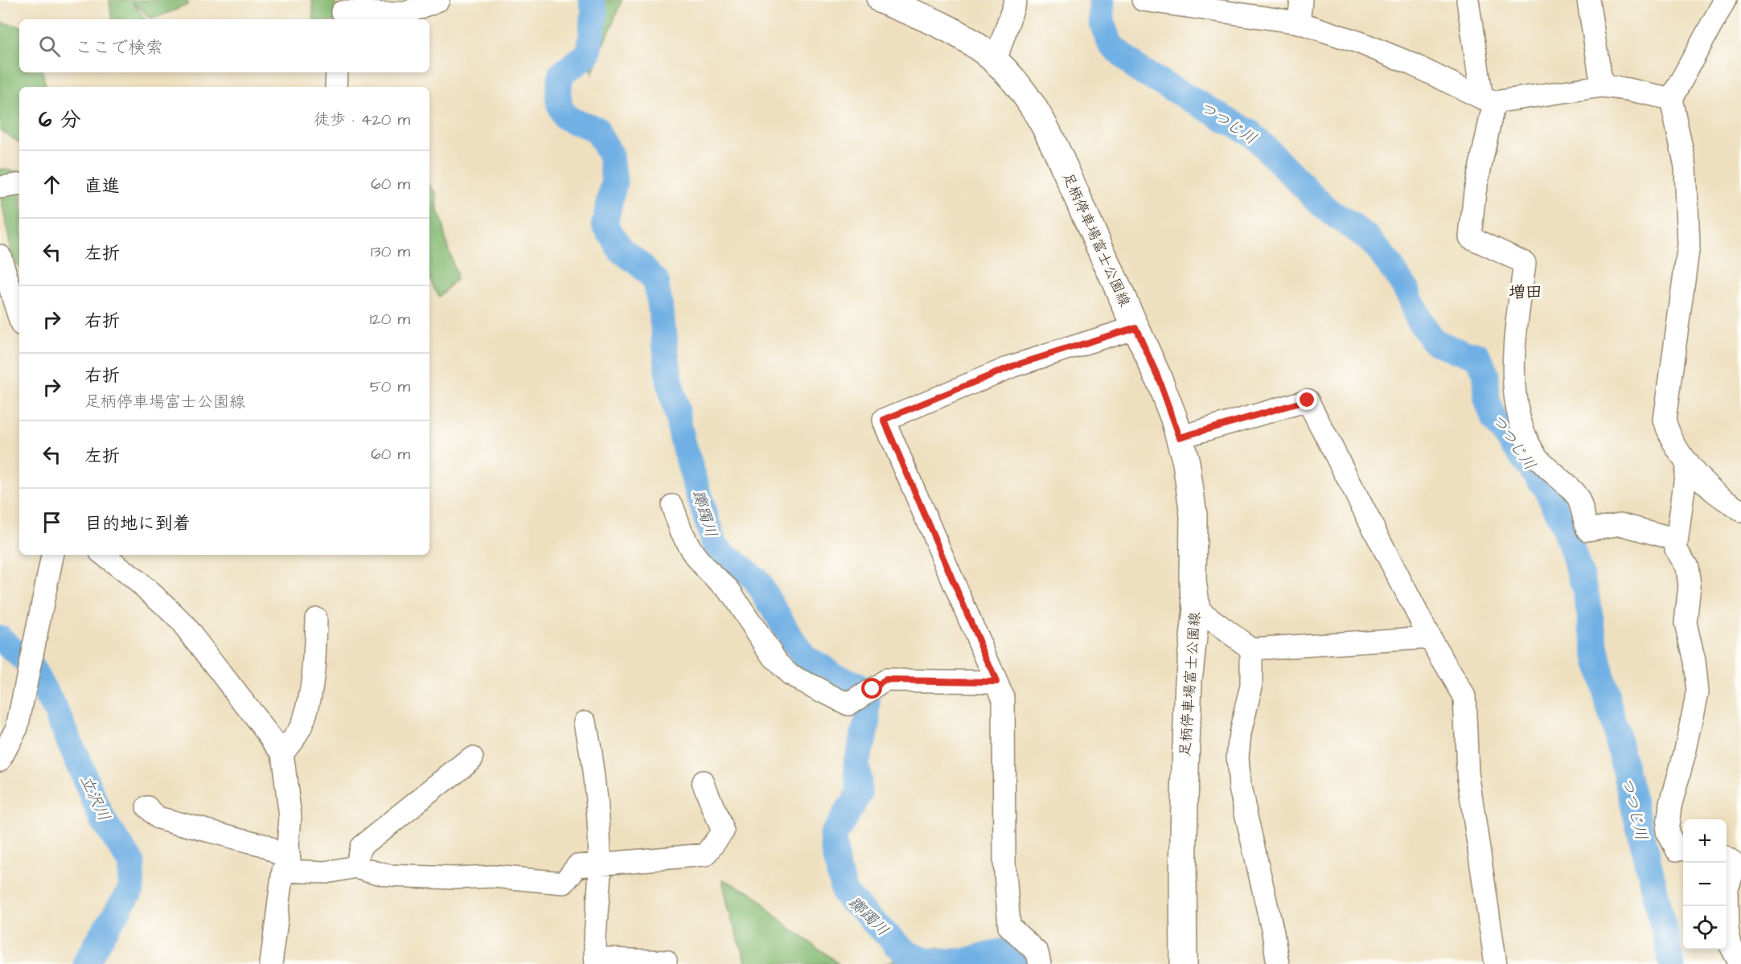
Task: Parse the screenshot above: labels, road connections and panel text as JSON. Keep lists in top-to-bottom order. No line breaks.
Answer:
{"streets":{"main road":["足柄停車場富士公園線"]},"districts":["増田"],"water":["つつじ川","躑躅川","立沢川"],"page":{"search":"ここで検索","heading":["6 分","徒歩 · 420 m"],"list":[["直進","60 m"],["左折","130 m"],["右折","120 m"],["右折","足柄停車場富士公園線","50 m"],["左折","60 m"],"目的地に到着"],"map_buttons":["+","−"]}}
